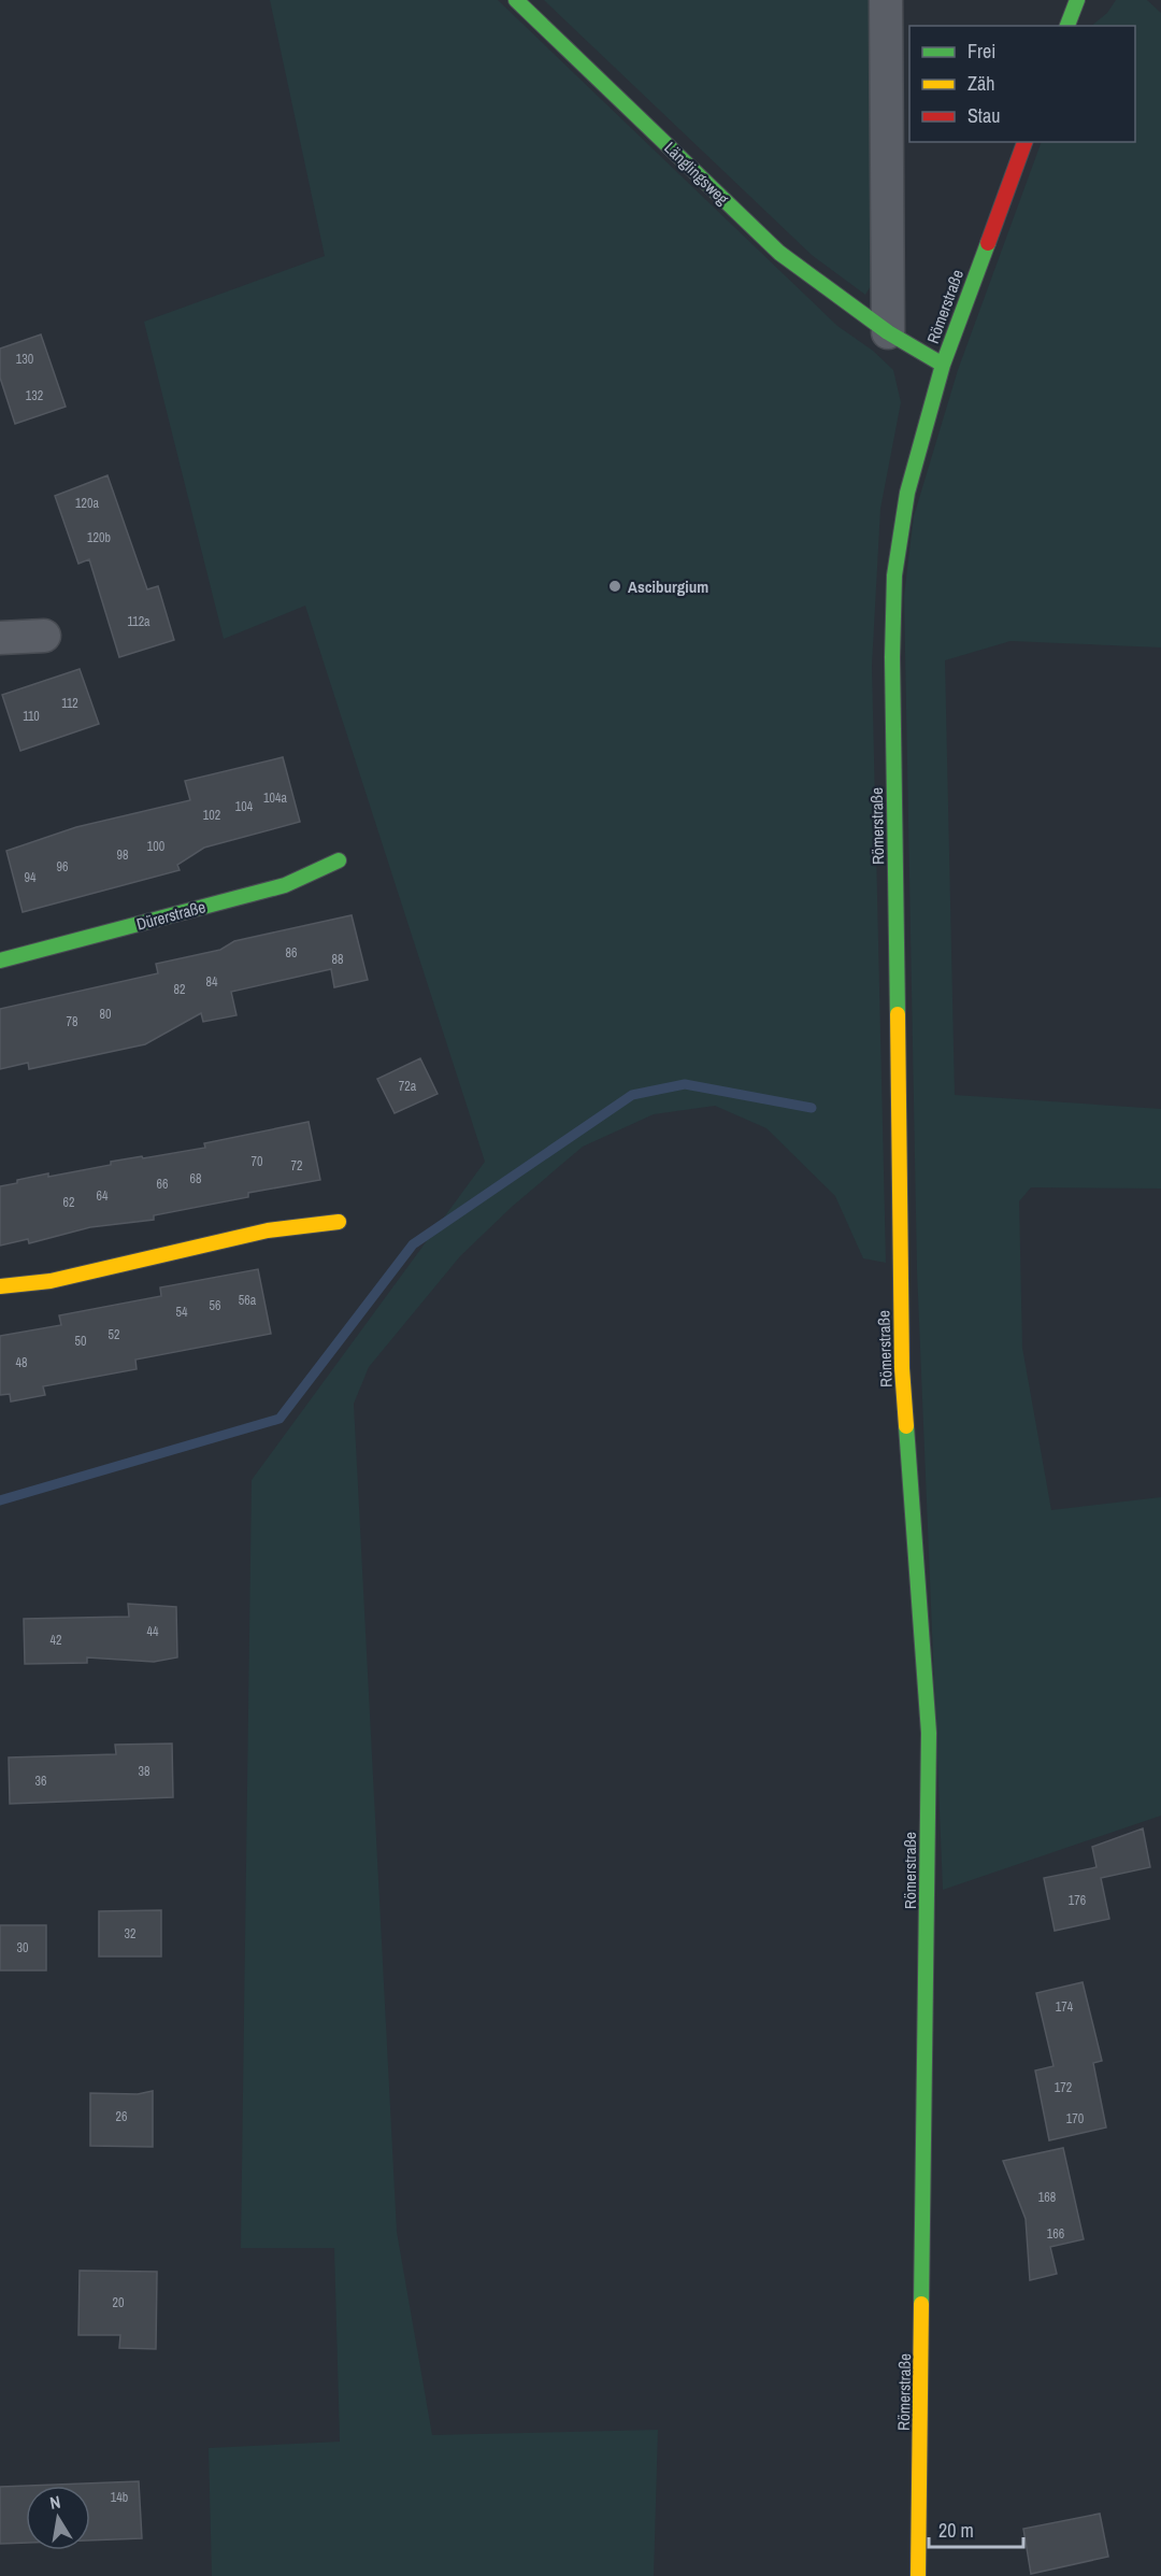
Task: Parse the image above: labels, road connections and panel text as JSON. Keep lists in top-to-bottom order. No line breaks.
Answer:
{"streets":{"street":["Länglingsweg","Römerstraße","Dürerstraße"]},"crossings":[["Länglingsweg","Römerstraße"]],"places":["Asciburgium"],"house_numbers":["130","132","120a","120b","112a","112","110","104a","104","102","100","98","96","94","86","88","84","82","80","78","72a","70","72","68","66","64","62","56a","56","54","52","50","48","44","42","38","36","176","32","30","174","172","26","170","168","166","20","14b"],"legend":["Frei","Zäh","Stau"],"scale_bar":"20 m","north":"top"}
